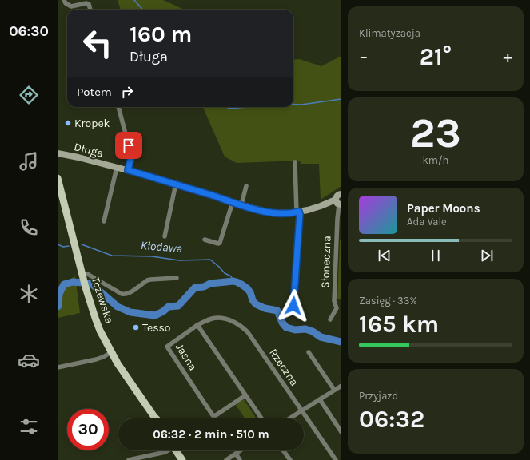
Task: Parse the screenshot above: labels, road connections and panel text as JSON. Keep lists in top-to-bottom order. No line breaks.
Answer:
{"streets":{"main road":["Tczewska"],"street":["Długa","Słoneczna","Jasna","Rzeczna"]},"crossings":[["Długa","Słoneczna"],["Jasna","Rzeczna"]],"water":["Kłodawa"],"places":["Kropek","Tesso"],"page":{"tabs":"06:30","tile":["Klimatyzacja",["23","km/h"],["Zasięg · 33%","165 km"],["Przyjazd","06:32"]],"turn":["160 m","Długa"],"heat":["−","21°","+"],"then":"Potem","song":["Paper Moons","Ada Vale"],"limit":"30","trip":"06:32 · 2 min · 510 m"}}
